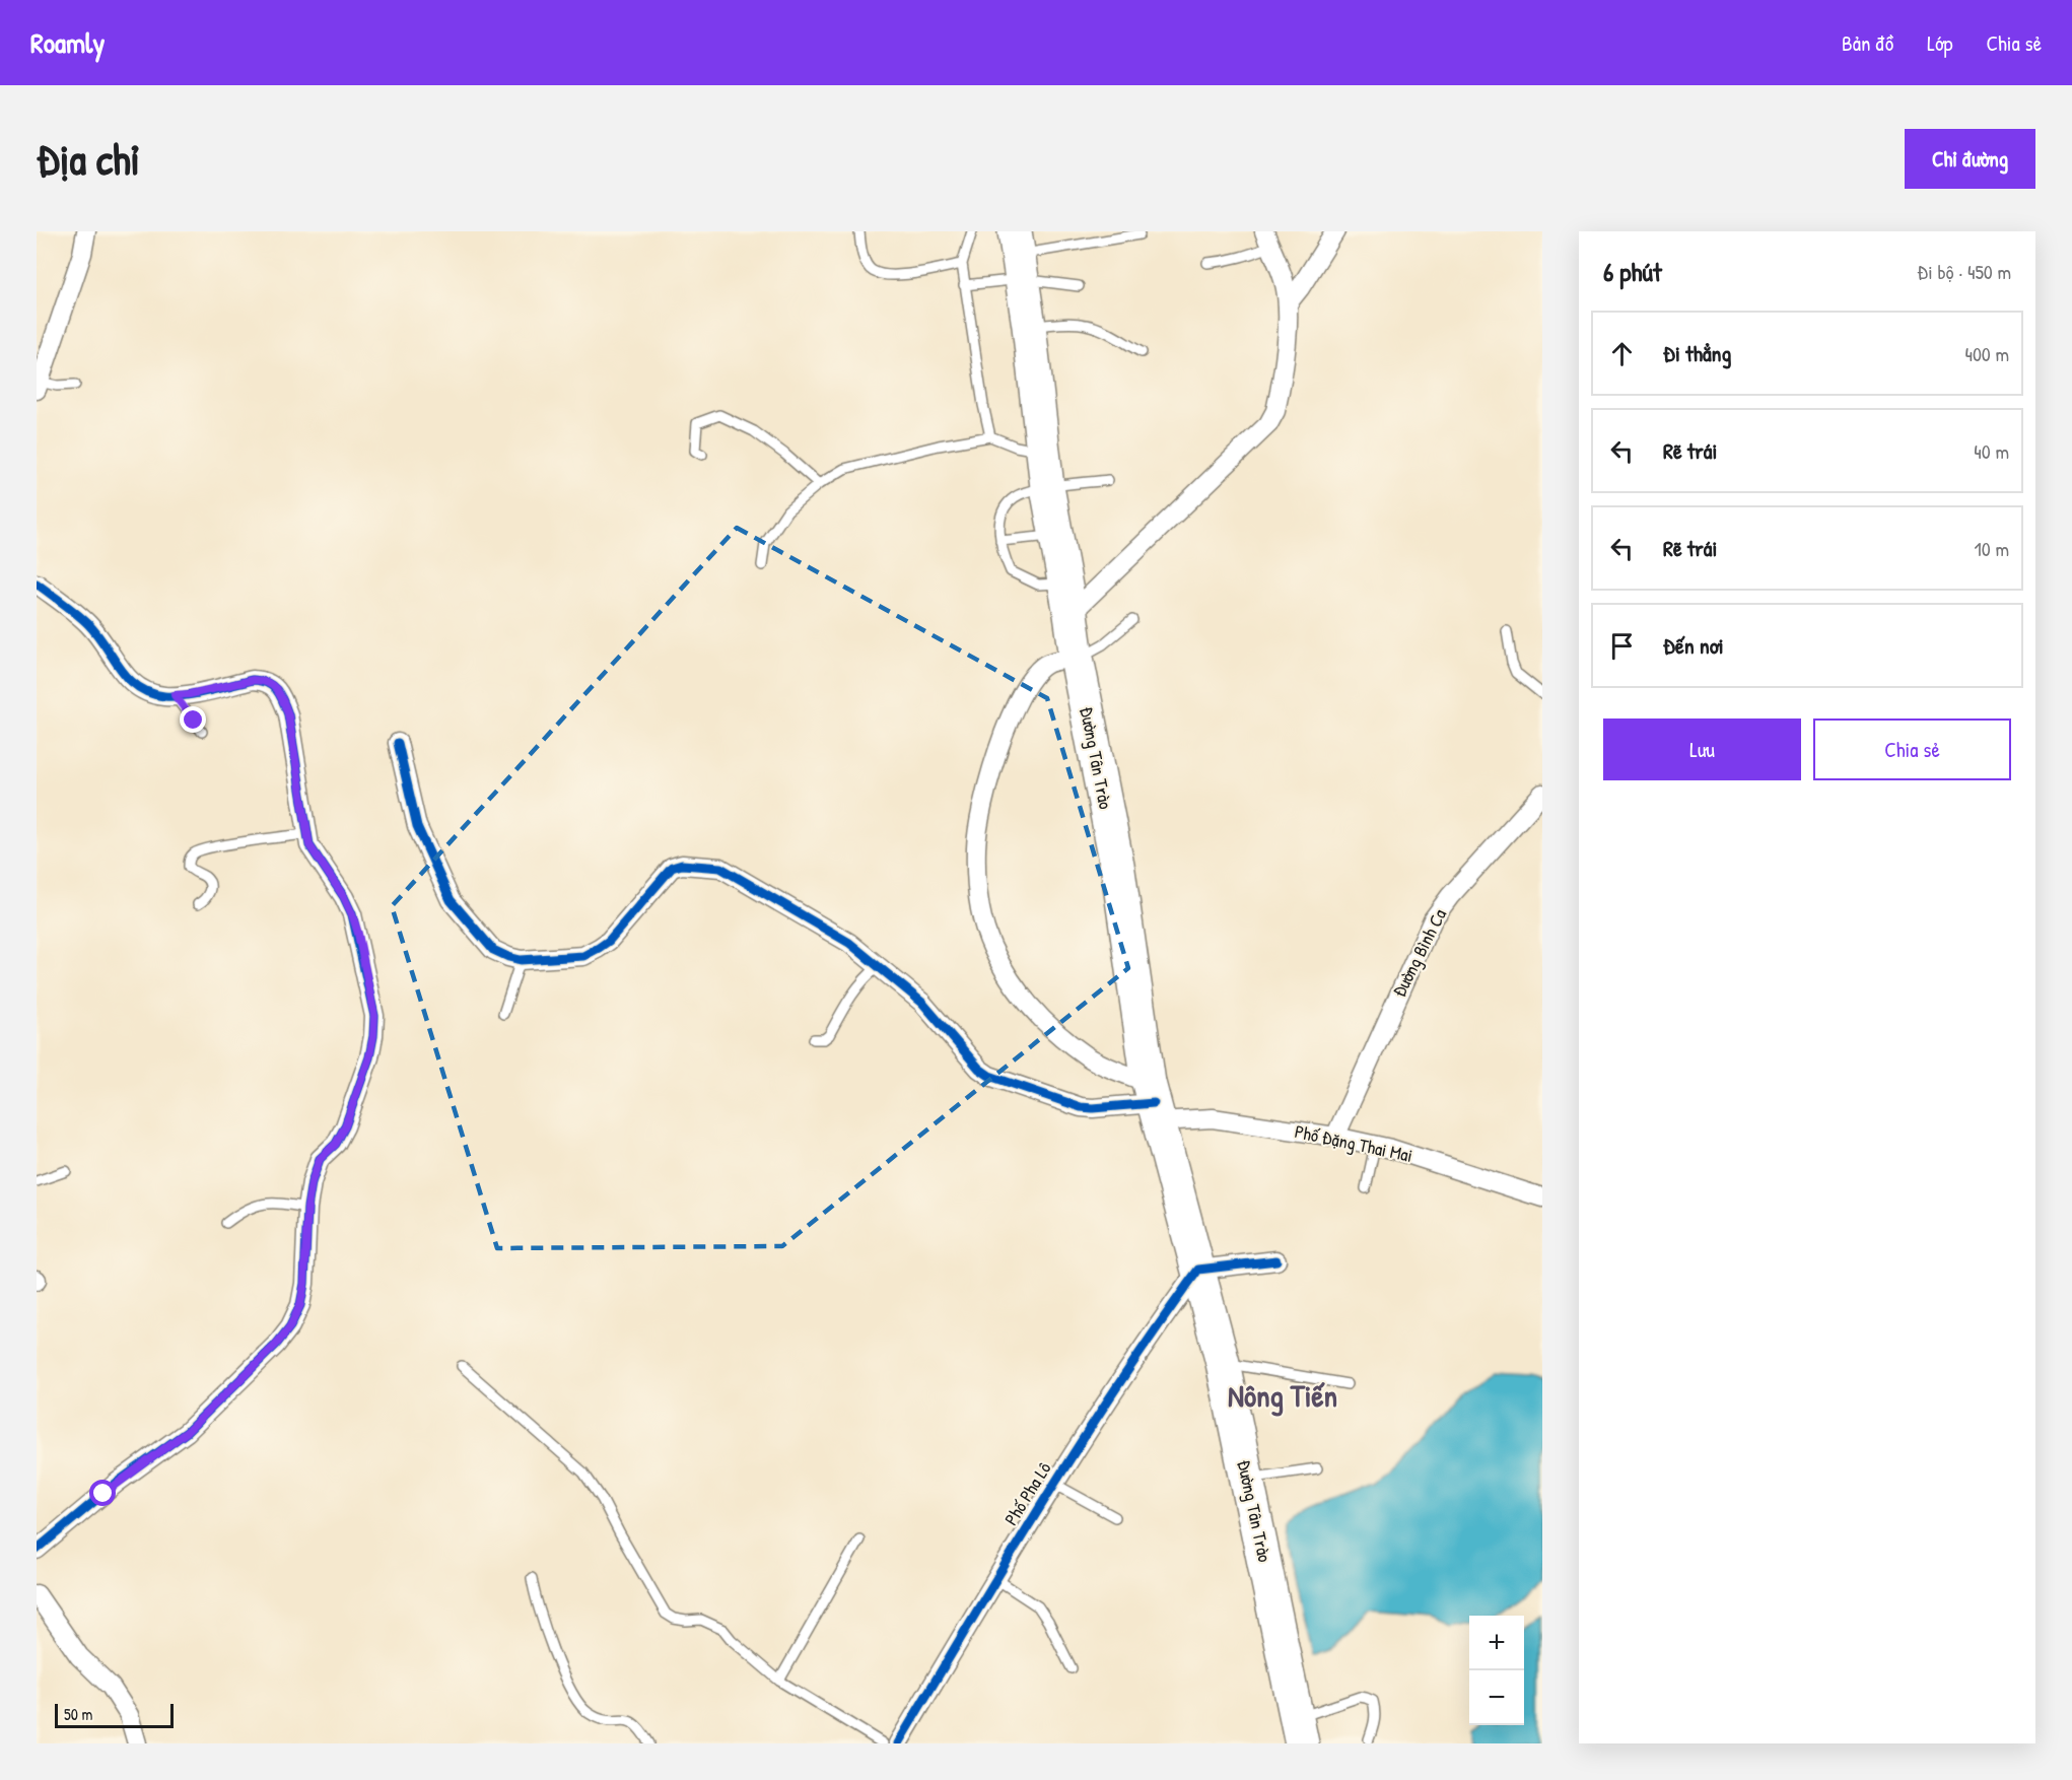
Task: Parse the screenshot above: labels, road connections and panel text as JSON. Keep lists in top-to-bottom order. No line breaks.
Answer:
{"streets":{"highway":["Đường Tân Trào"],"street":["Đường Bình Ca","Phố Đặng Thai Mai","Phố Pha Lô"]},"crossings":[["Đường Tân Trào","Phố Đặng Thai Mai"],["Đường Tân Trào","Phố Pha Lô"],["Đường Bình Ca","Phố Đặng Thai Mai"]],"districts":["Nông Tiến"],"scale_bar":"50 m","page":{"header":"Roamly","nav":["Bản đồ","Lớp","Chia sẻ"],"buttons":["Chỉ đường",["Lưu","Chia sẻ"]],"title":"Địa chỉ","heading":["6 phút","Đi bộ · 450 m"],"list":[["Đi thẳng","400 m"],["Rẽ trái","40 m"],["Rẽ trái","10 m"],"Đến nơi"],"map_buttons":["+","−"],"scale":"50 m"}}
